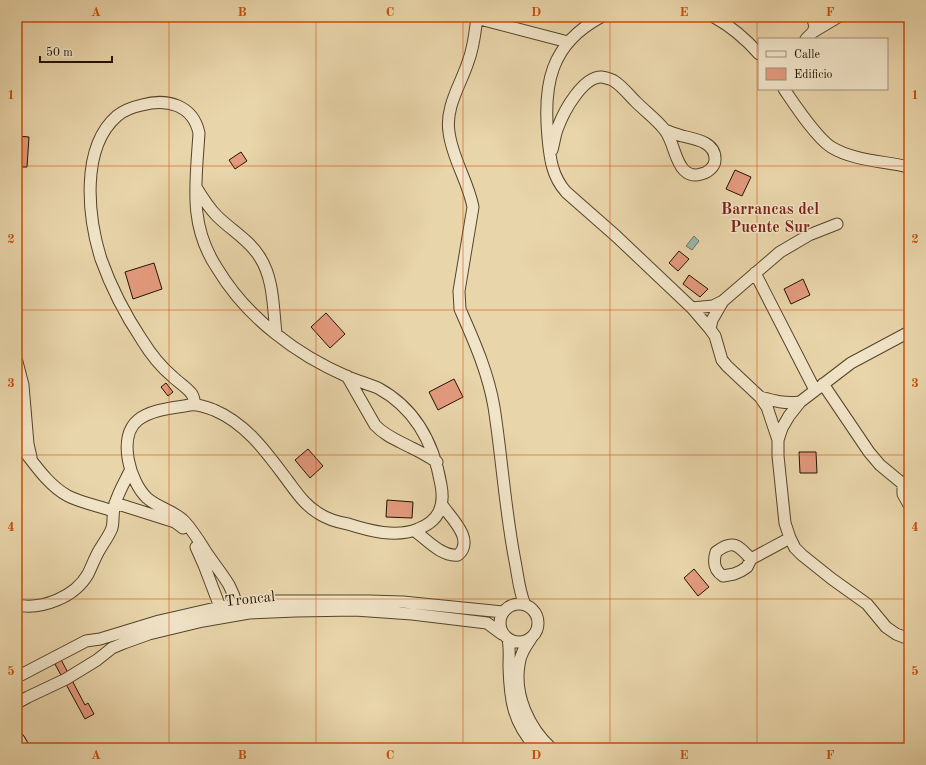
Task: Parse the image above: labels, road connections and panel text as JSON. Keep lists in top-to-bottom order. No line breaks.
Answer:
{"streets":{"street":["Troncal"]},"districts":["Barrancas del Puente Sur"],"legend":["Calle","Edificio"],"scale_bar":"50 m","grid":{"columns":["A","B","C","D","E","F"],"rows":["1","2","3","4","5"]}}
